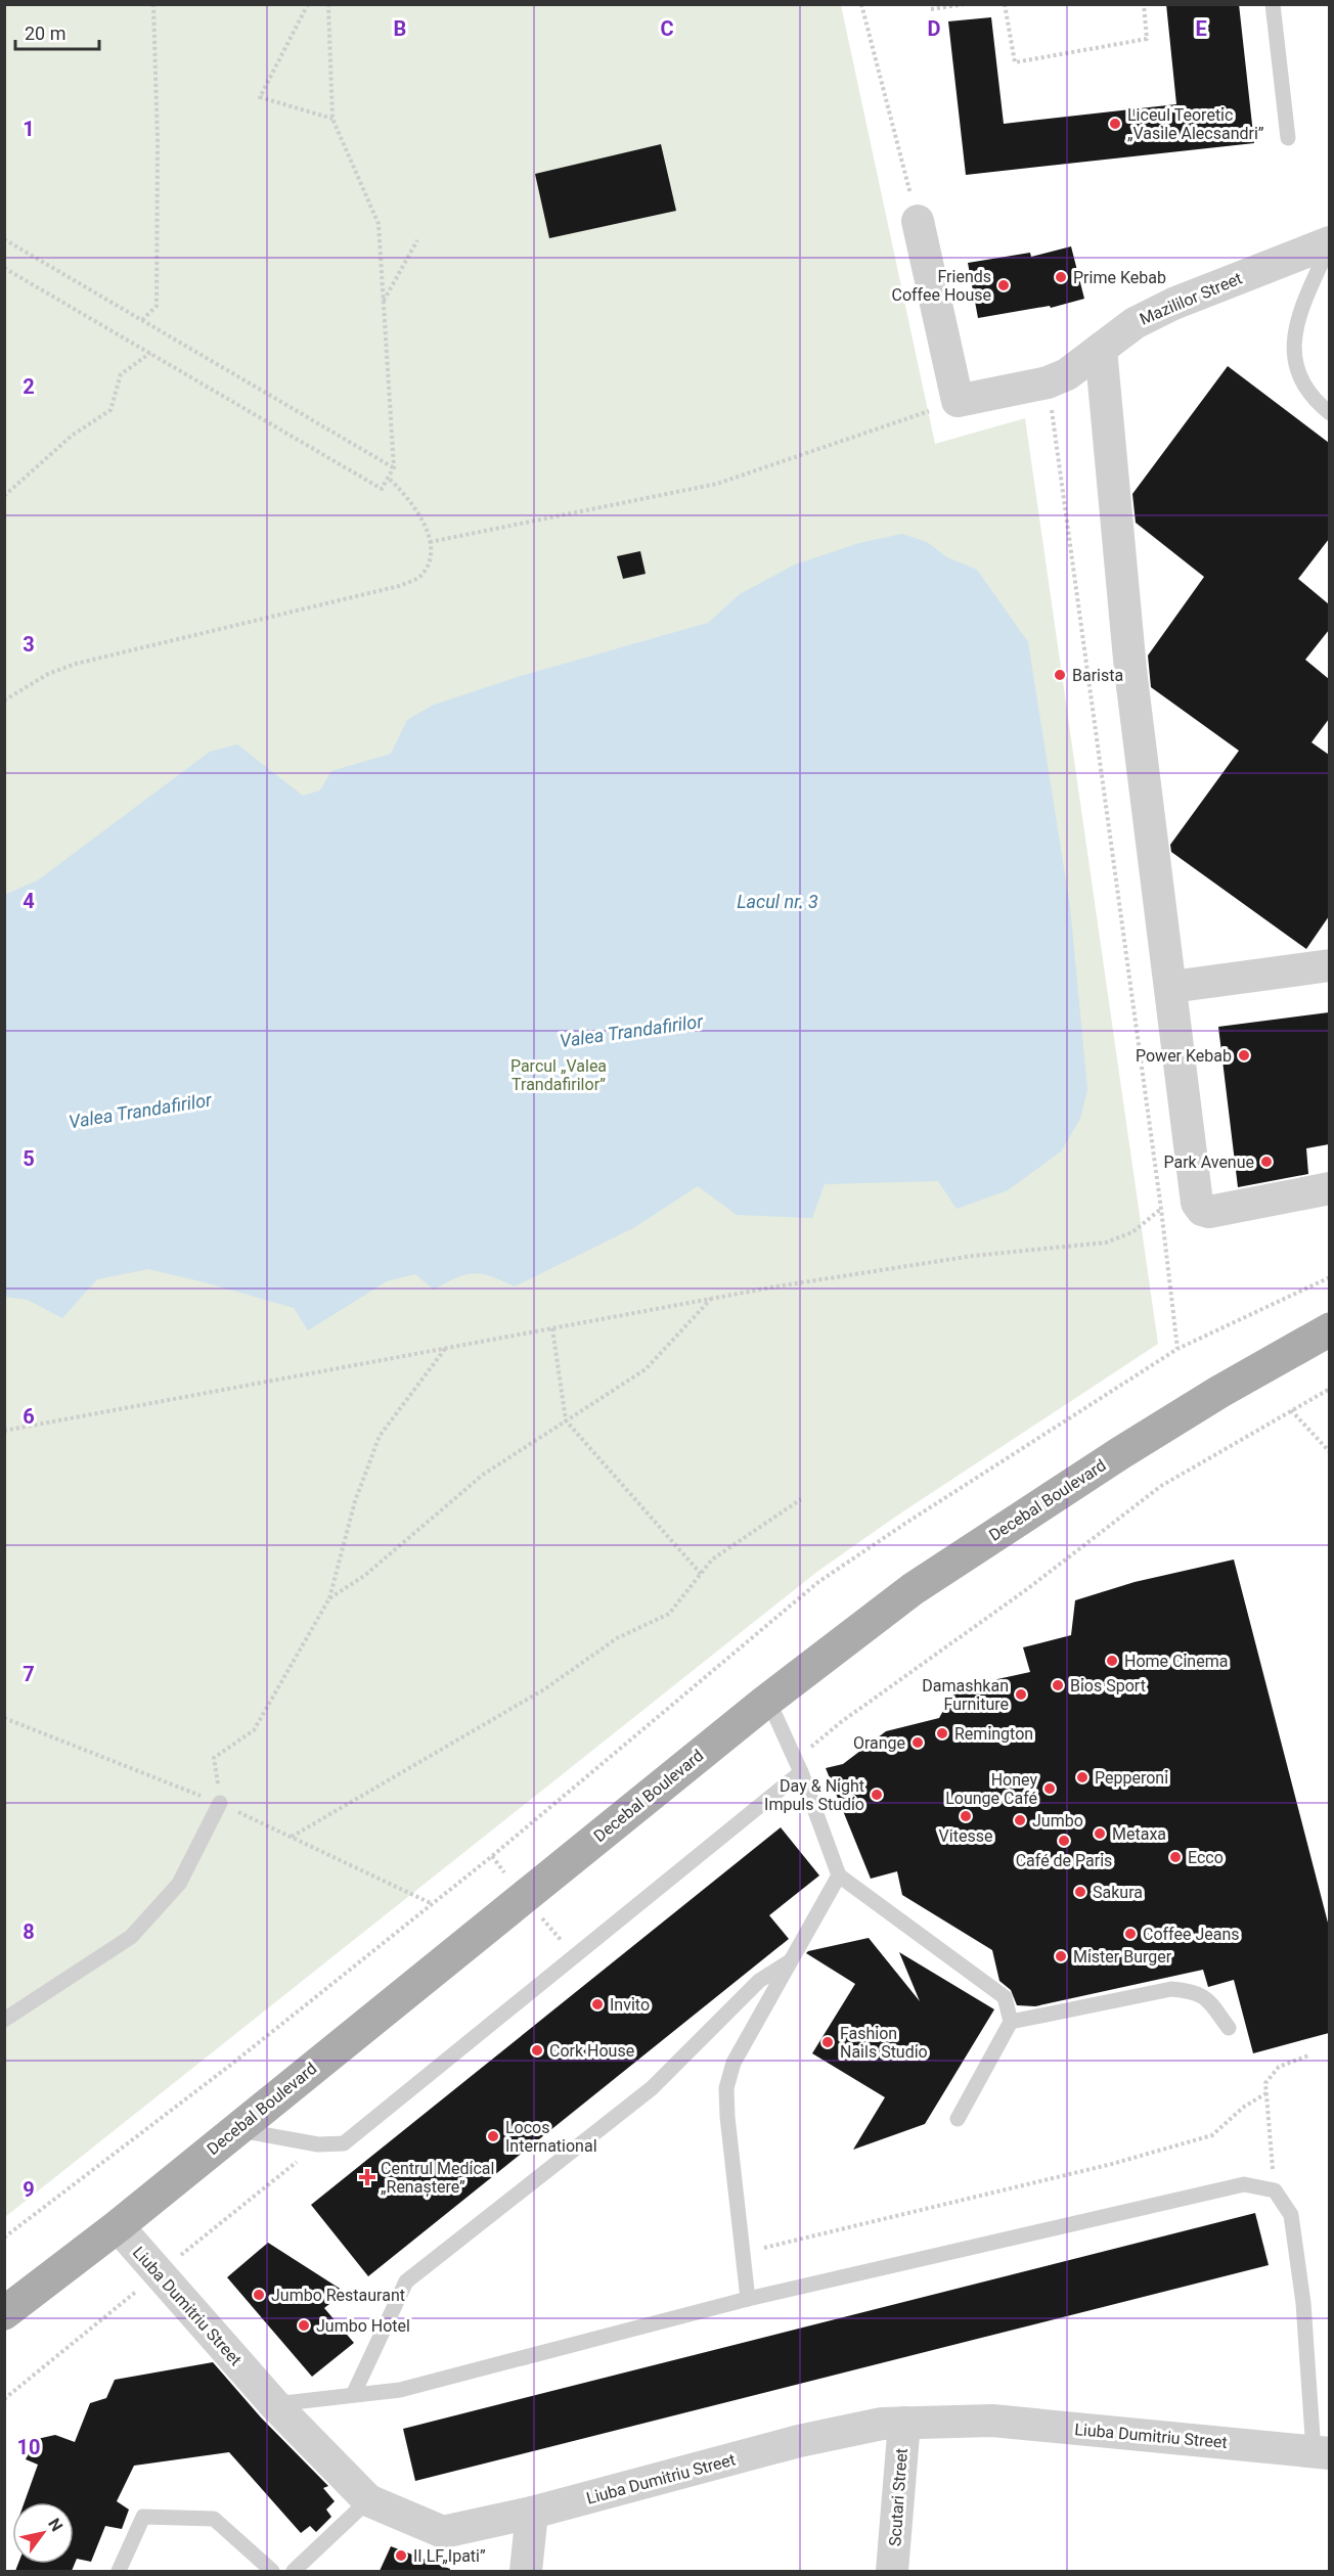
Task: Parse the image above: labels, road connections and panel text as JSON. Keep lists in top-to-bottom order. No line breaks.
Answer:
{"streets":{"main road":["Decebal Boulevard"],"street":["Mazililor Street","Liuba Dumitriu Street","Scutari Street"]},"crossings":[["Decebal Boulevard","Liuba Dumitriu Street"],["Liuba Dumitriu Street","Scutari Street"]],"water":["Lacul nr. 3","Valea Trandafirilor"],"parks":["Parcul „Valea Trandafirilor”"],"places":{"other":["Liceul Teoretic „Vasile Alecsandri”","Prime Kebab","Friends Coffee House","Barista","Power Kebab","Park Avenue","Home Cinema","Bios Sport","Damashkan Furniture","Remington","Orange","Pepperoni","Honey Lounge Café","Day & Night Impuls Studio","Vitesse","Jumbo","Metaxa","Café de Paris","Ecco","Sakura","Coffee Jeans","Mister Burger","Invito","Fashion Nails Studio","Cork House","Locos International","Jumbo Restaurant","Jumbo Hotel","II LF„Ipati”"],"health":["Centrul Medical „Renaștere”"]},"scale_bar":"20 m","north":"top right","grid":{"columns":["B","C","D","E"],"rows":["1","2","3","4","5","6","7","8","9","10"]}}
